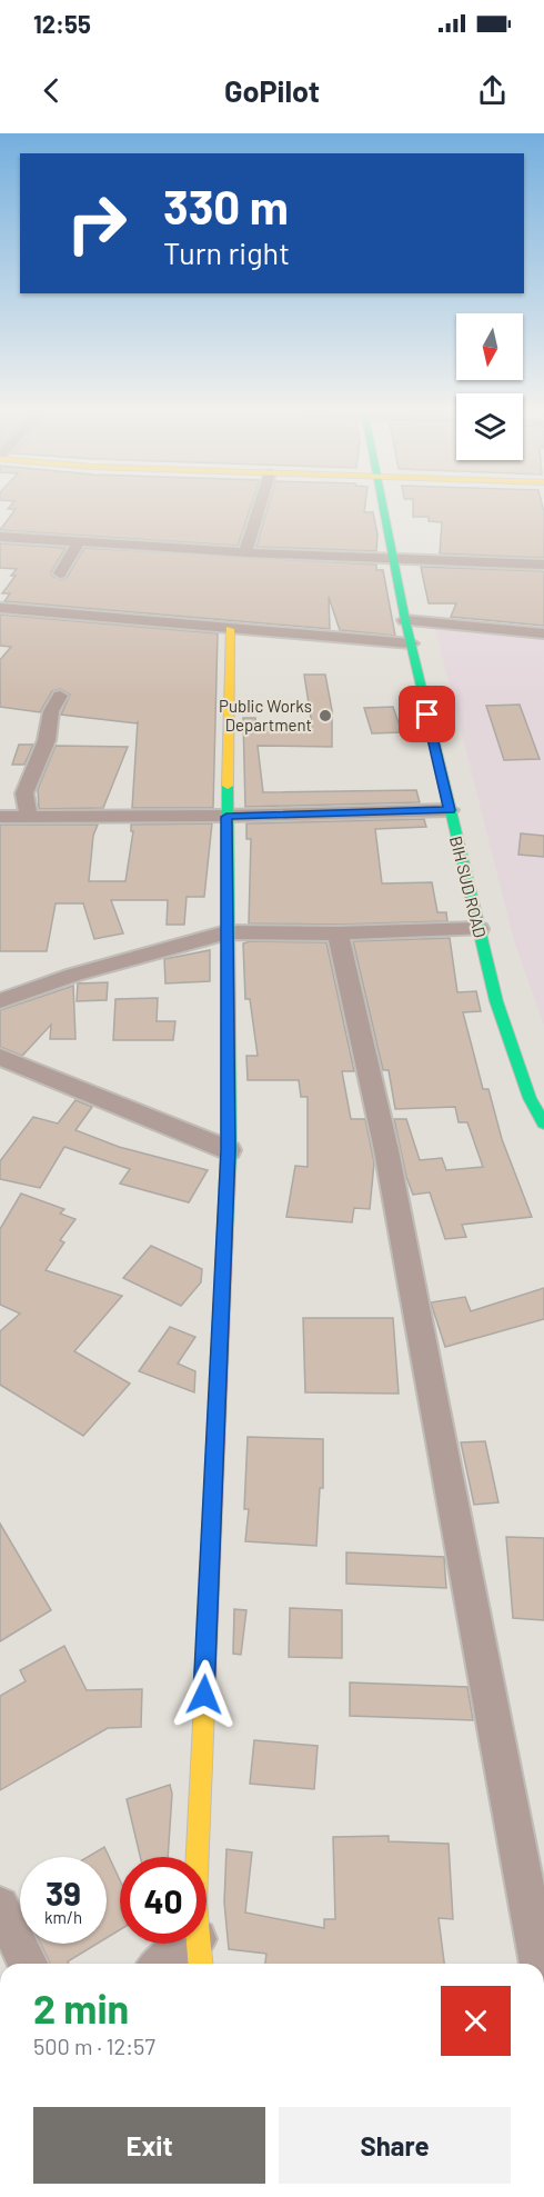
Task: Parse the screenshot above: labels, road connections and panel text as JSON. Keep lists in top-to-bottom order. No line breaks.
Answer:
{"streets":{"main road":["BIH SUD ROAD"]},"places":["Public Works Department"],"north":"bottom","page":{"status":"12:55","header":"GoPilot","turn":["330 m","Turn right"],"speed":"39 km/h","limit":"40","heading":["2 min","500 m · 12:57"],"buttons":["Exit","Share"]}}
